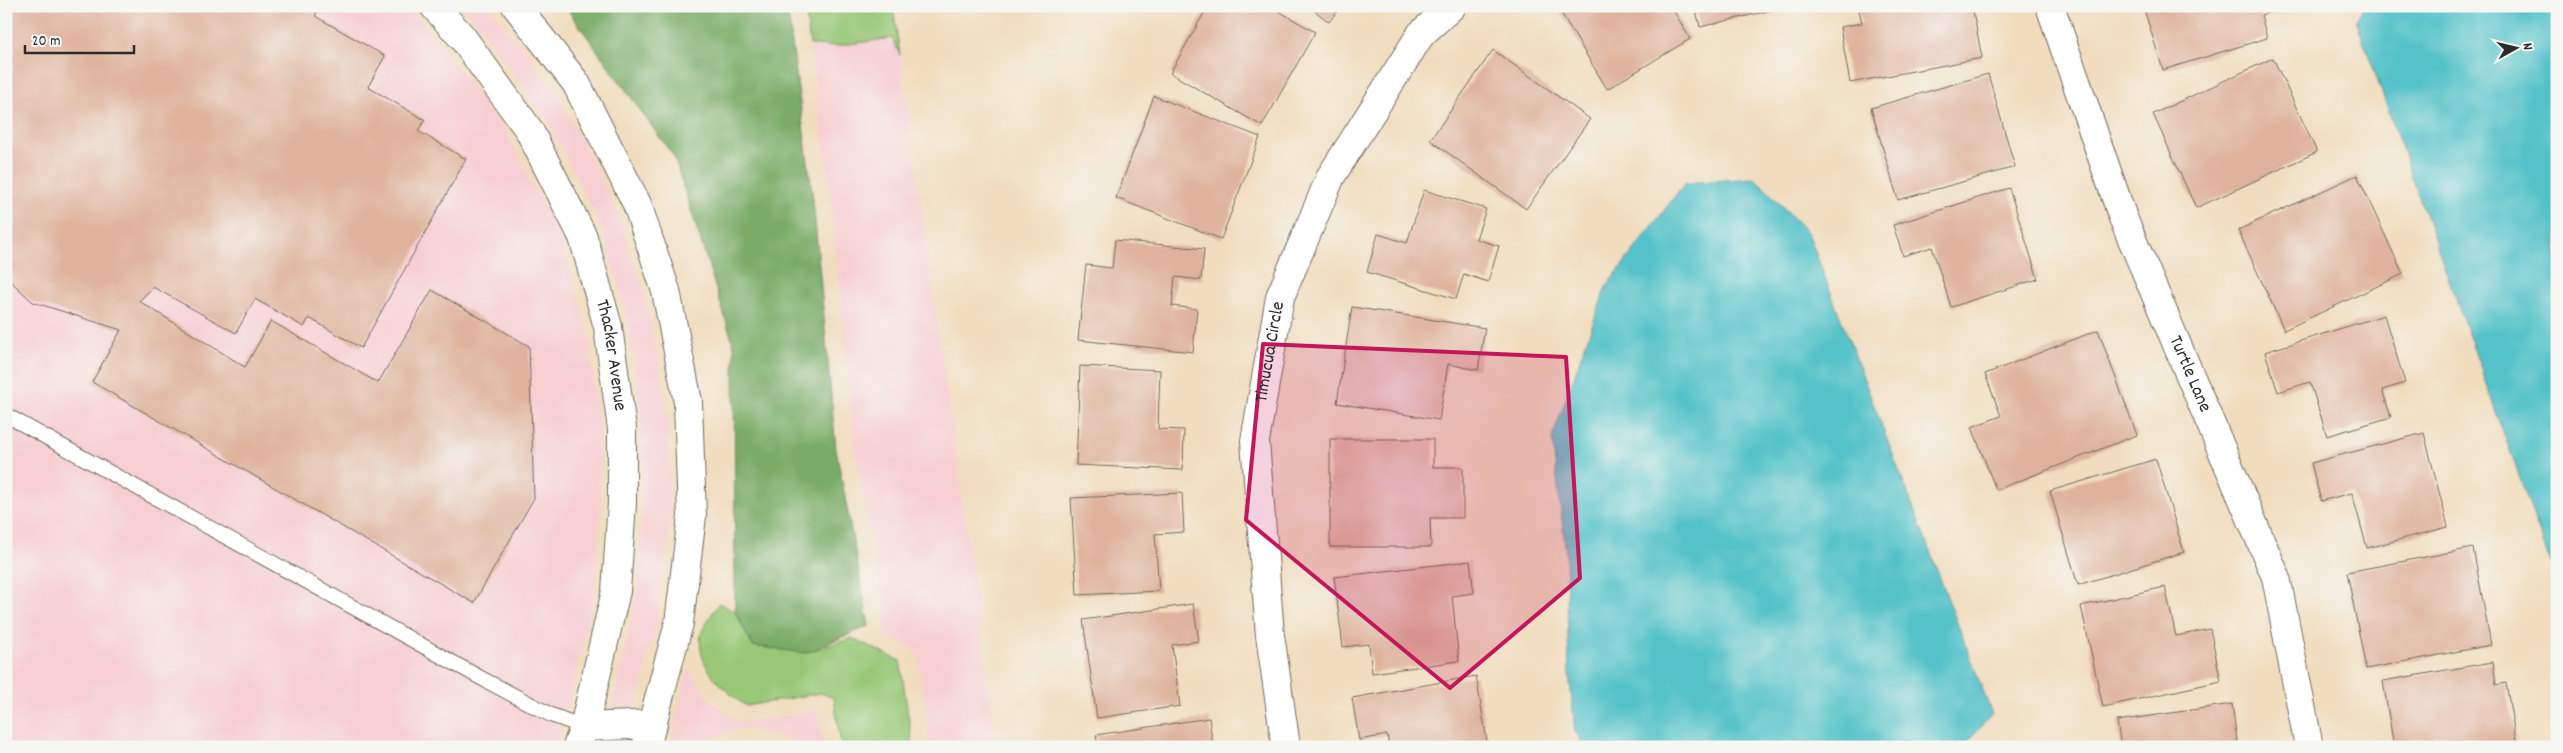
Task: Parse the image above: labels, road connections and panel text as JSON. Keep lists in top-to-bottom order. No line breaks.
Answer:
{"streets":{"street":["Timucua Circle","Thacker Avenue","Turtle Lane"]},"scale_bar":"20 m","north":"right"}
